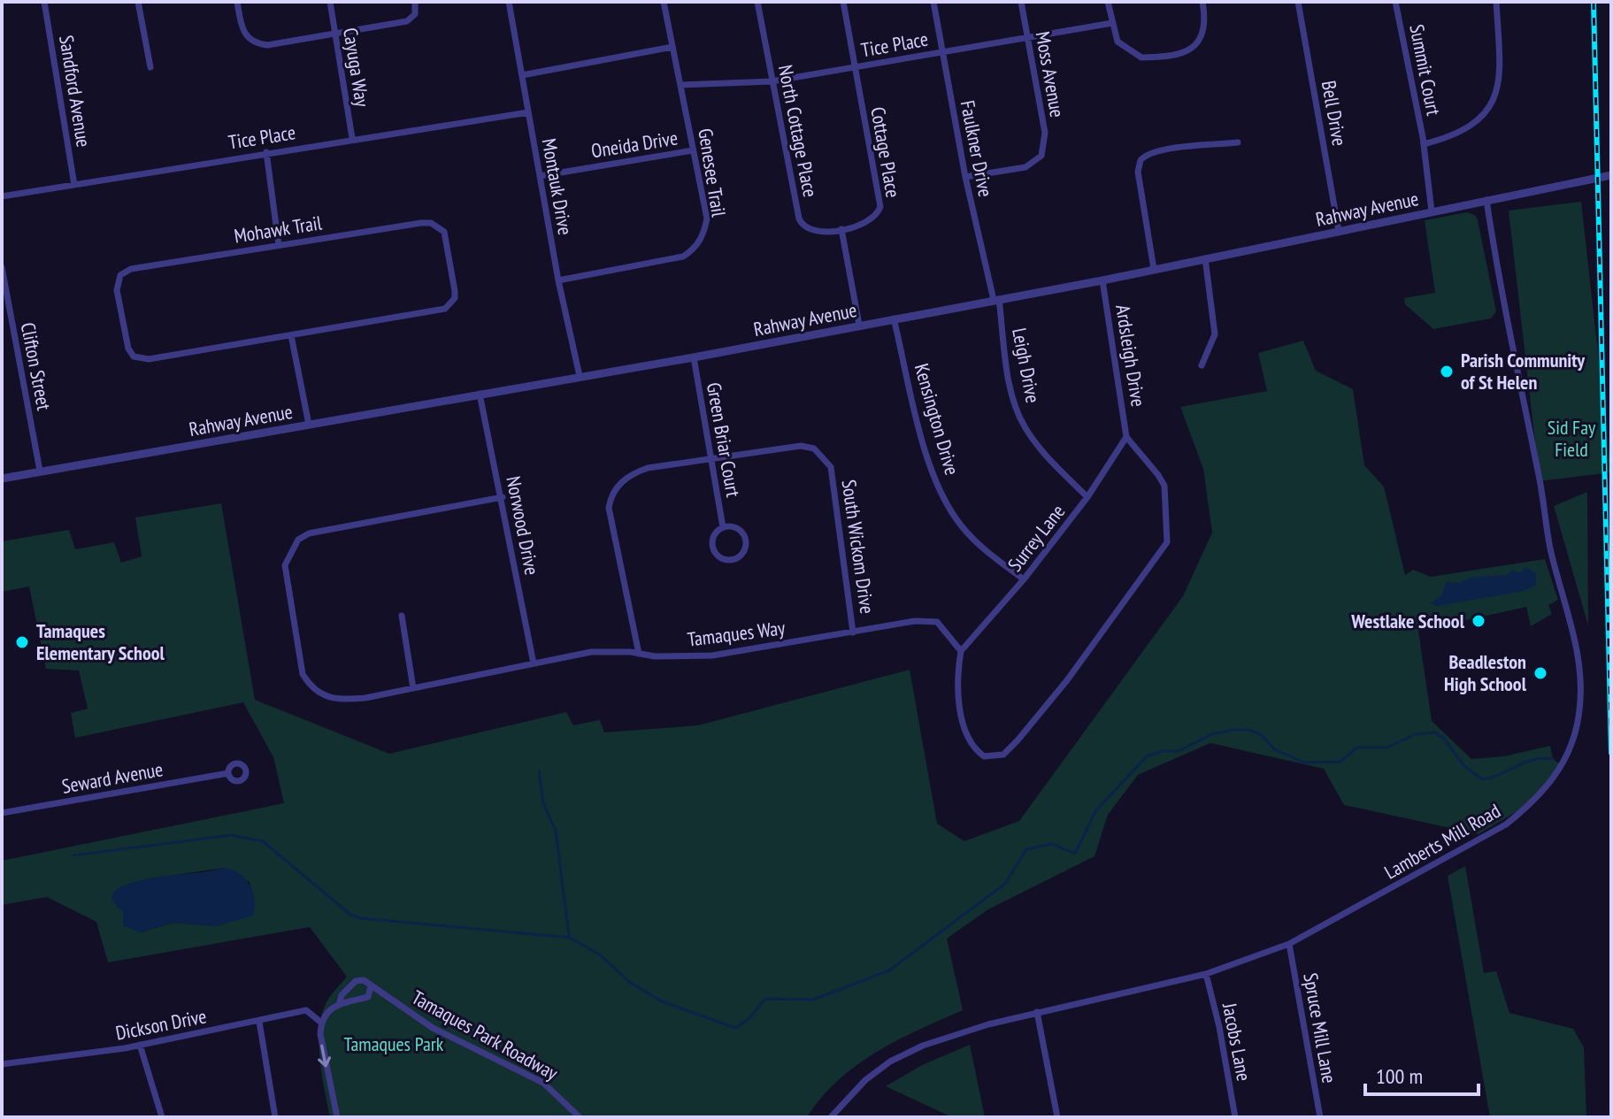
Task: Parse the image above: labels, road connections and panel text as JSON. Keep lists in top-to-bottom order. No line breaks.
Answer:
{"streets":{"street":["Tice Place","Cayuga Way","Summit Court","Moss Avenue","Sandford Avenue","Bell Drive","North Cottage Place","Oneida Drive","Faulkner Drive","Cottage Place","Genesee Trail","Montauk Drive","Rahway Avenue","Mohawk Trail","Ardsleigh Drive","Leigh Drive","Clifton Street","Kensington Drive","Green Briar Court","Norwood Drive","Surrey Lane","South Wickom Drive","Tamaques Way","Seward Avenue","Lamberts Mill Road","Dickson Drive","Spruce Mill Lane","Tamaques Park Roadway","Jacobs Lane"]},"crossings":[["Tice Place","Cayuga Way"],["Tice Place","Moss Avenue"],["Tice Place","Sandford Avenue"],["Tice Place","North Cottage Place"],["Tice Place","Faulkner Drive"],["Tice Place","Cottage Place"],["Tice Place","Genesee Trail"],["Tice Place","Montauk Drive"],["Summit Court","Rahway Avenue"],["Moss Avenue","Faulkner Drive"],["Bell Drive","Rahway Avenue"],["North Cottage Place","Cottage Place"],["Oneida Drive","Genesee Trail"],["Oneida Drive","Montauk Drive"],["Faulkner Drive","Rahway Avenue"],["Faulkner Drive","Leigh Drive"],["Genesee Trail","Montauk Drive"],["Montauk Drive","Rahway Avenue"],["Rahway Avenue","Ardsleigh Drive"],["Rahway Avenue","Leigh Drive"],["Rahway Avenue","Clifton Street"],["Rahway Avenue","Kensington Drive"],["Rahway Avenue","Green Briar Court"],["Rahway Avenue","Norwood Drive"],["Rahway Avenue","Lamberts Mill Road"],["Ardsleigh Drive","Surrey Lane"],["Leigh Drive","Surrey Lane"],["Kensington Drive","Surrey Lane"],["Green Briar Court","South Wickom Drive"],["Norwood Drive","Tamaques Way"],["Surrey Lane","Tamaques Way"],["South Wickom Drive","Tamaques Way"],["Lamberts Mill Road","Spruce Mill Lane"],["Lamberts Mill Road","Jacobs Lane"]],"parks":["Sid Fay Field","Tamaques Park"],"places":["Parish Community of St Helen","Westlake School","Tamaques Elementary School","Beadleston High School"],"scale_bar":"100 m"}
